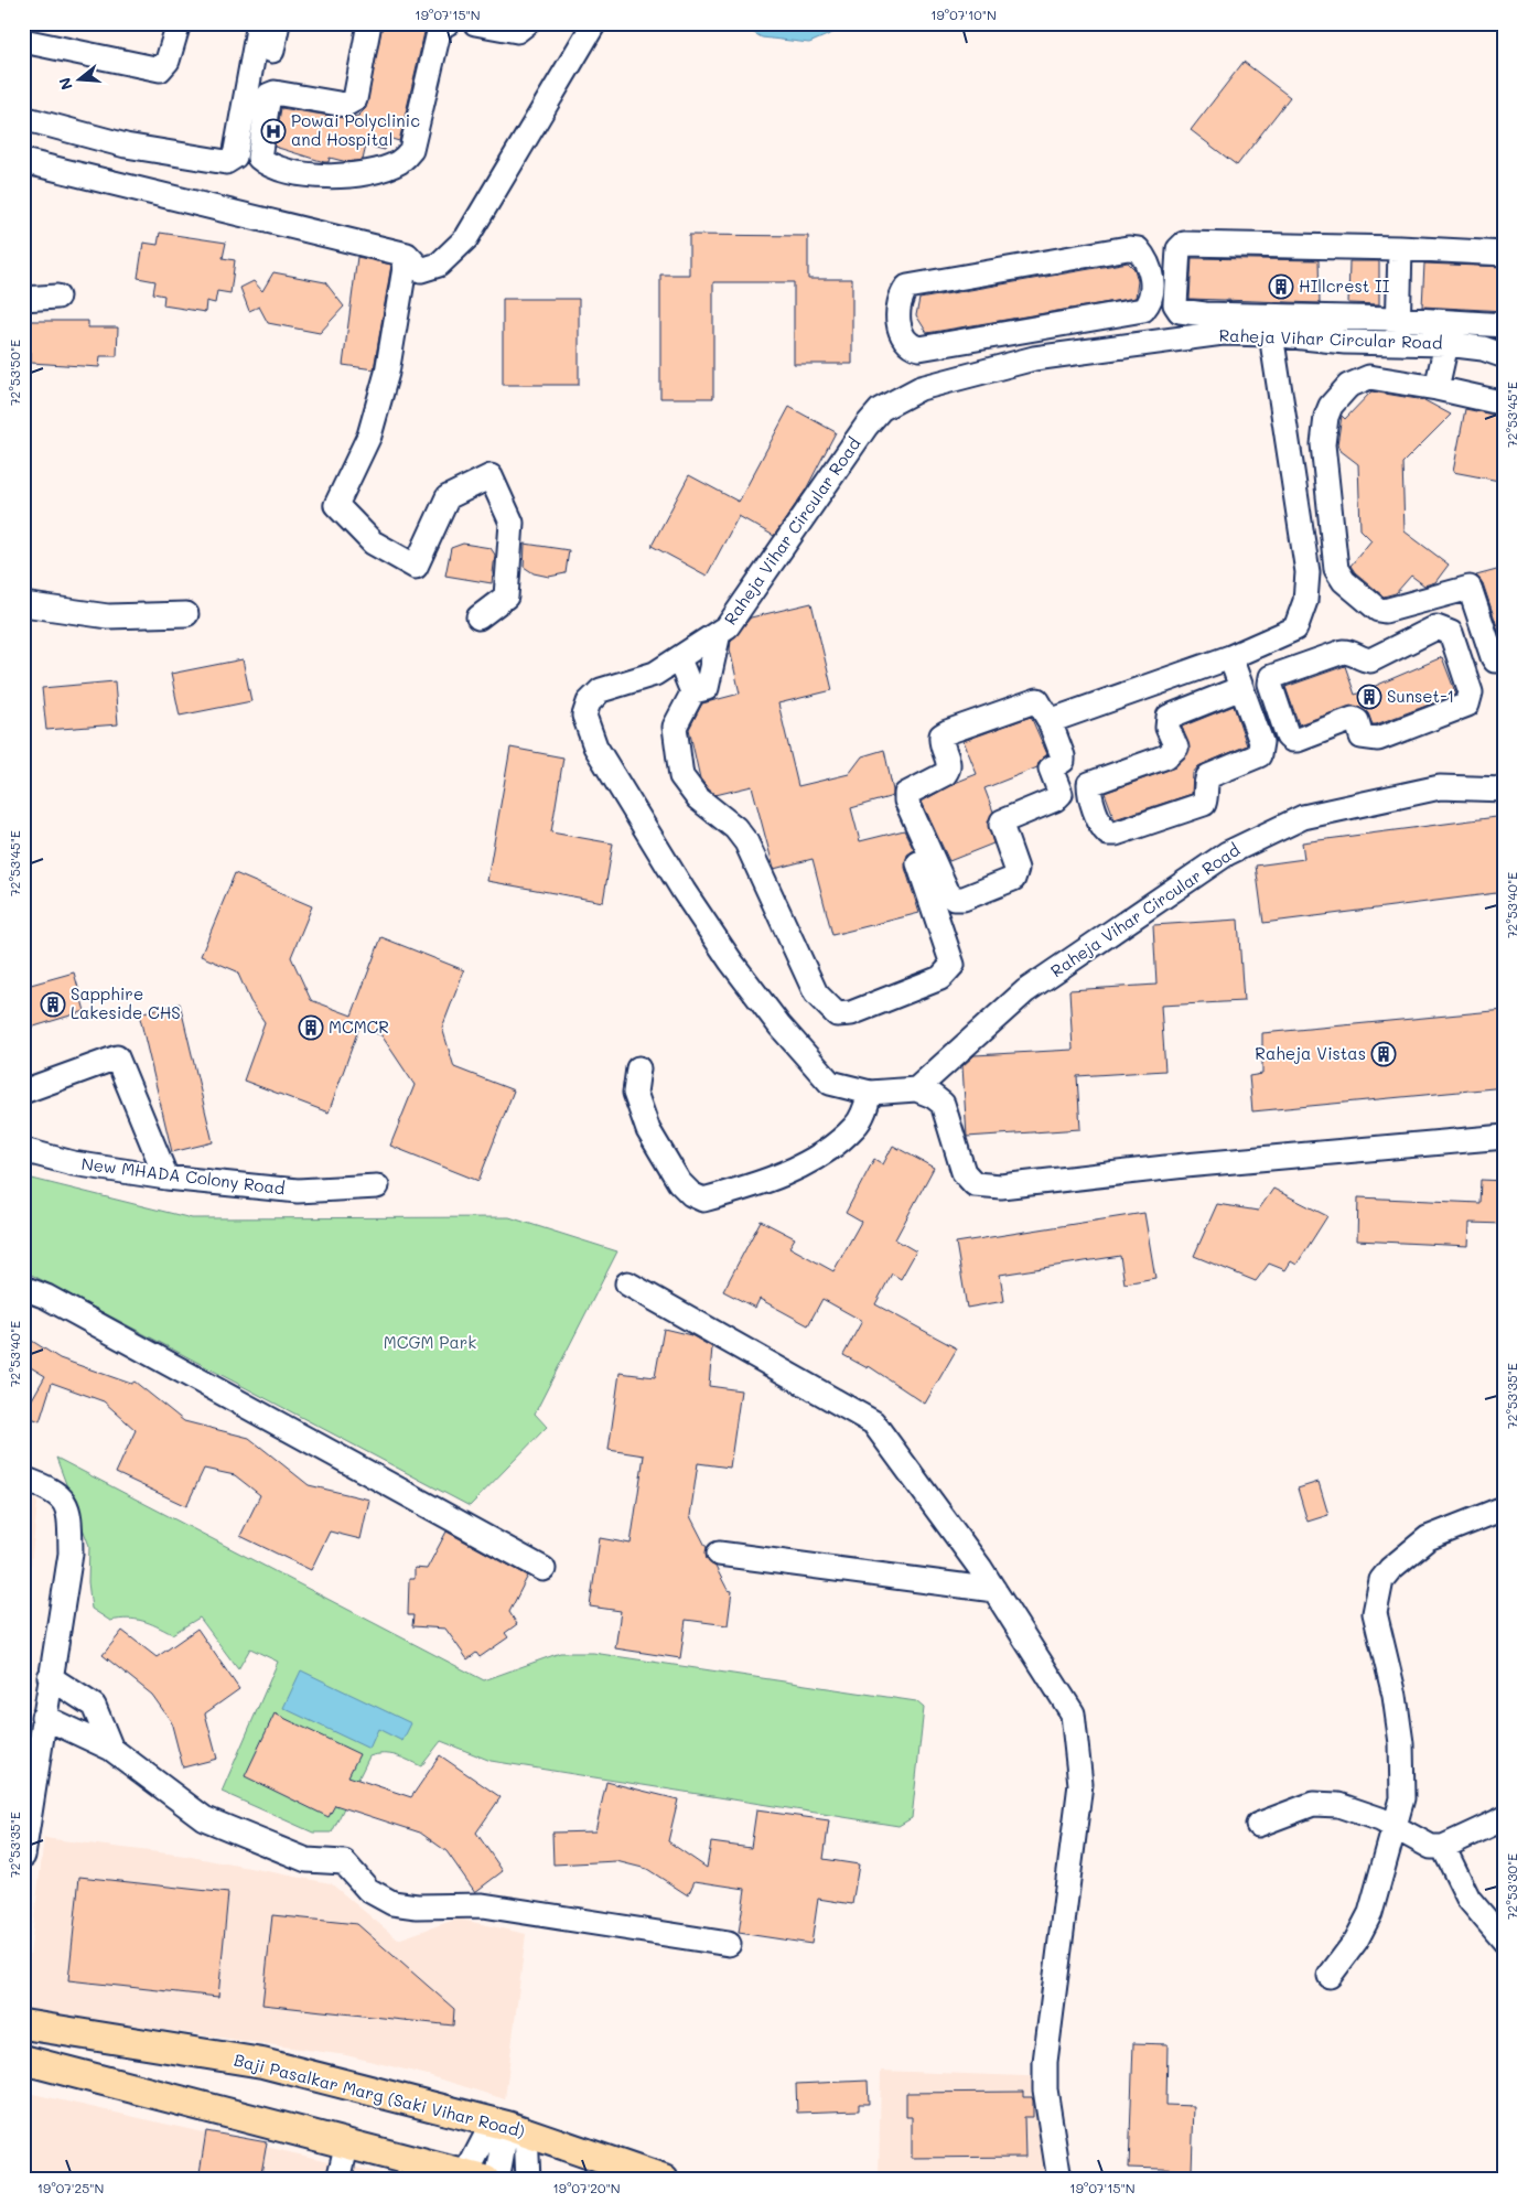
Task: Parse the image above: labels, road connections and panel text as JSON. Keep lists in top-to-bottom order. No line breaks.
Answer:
{"streets":{"main road":["Baji Pasalkar Marg (Saki Vihar Road)"],"street":["Raheja Vihar Circular Road","New MHADA Colony Road"]},"parks":["MCGM Park"],"places":{"hospital":["Powai Polyclinic and Hospital"],"building":["HIllcrest II","Sunset-1","Sapphire Lakeside CHS","MCMCR","Raheja Vistas"]},"north":"left","coordinates":["19°07'15\"N","19°07'10\"N","72°53'50\"E","72°53'45\"E","72°53'40\"E","72°53'35\"E","72°53'30\"E","19°07'25\"N","19°07'20\"N"]}
